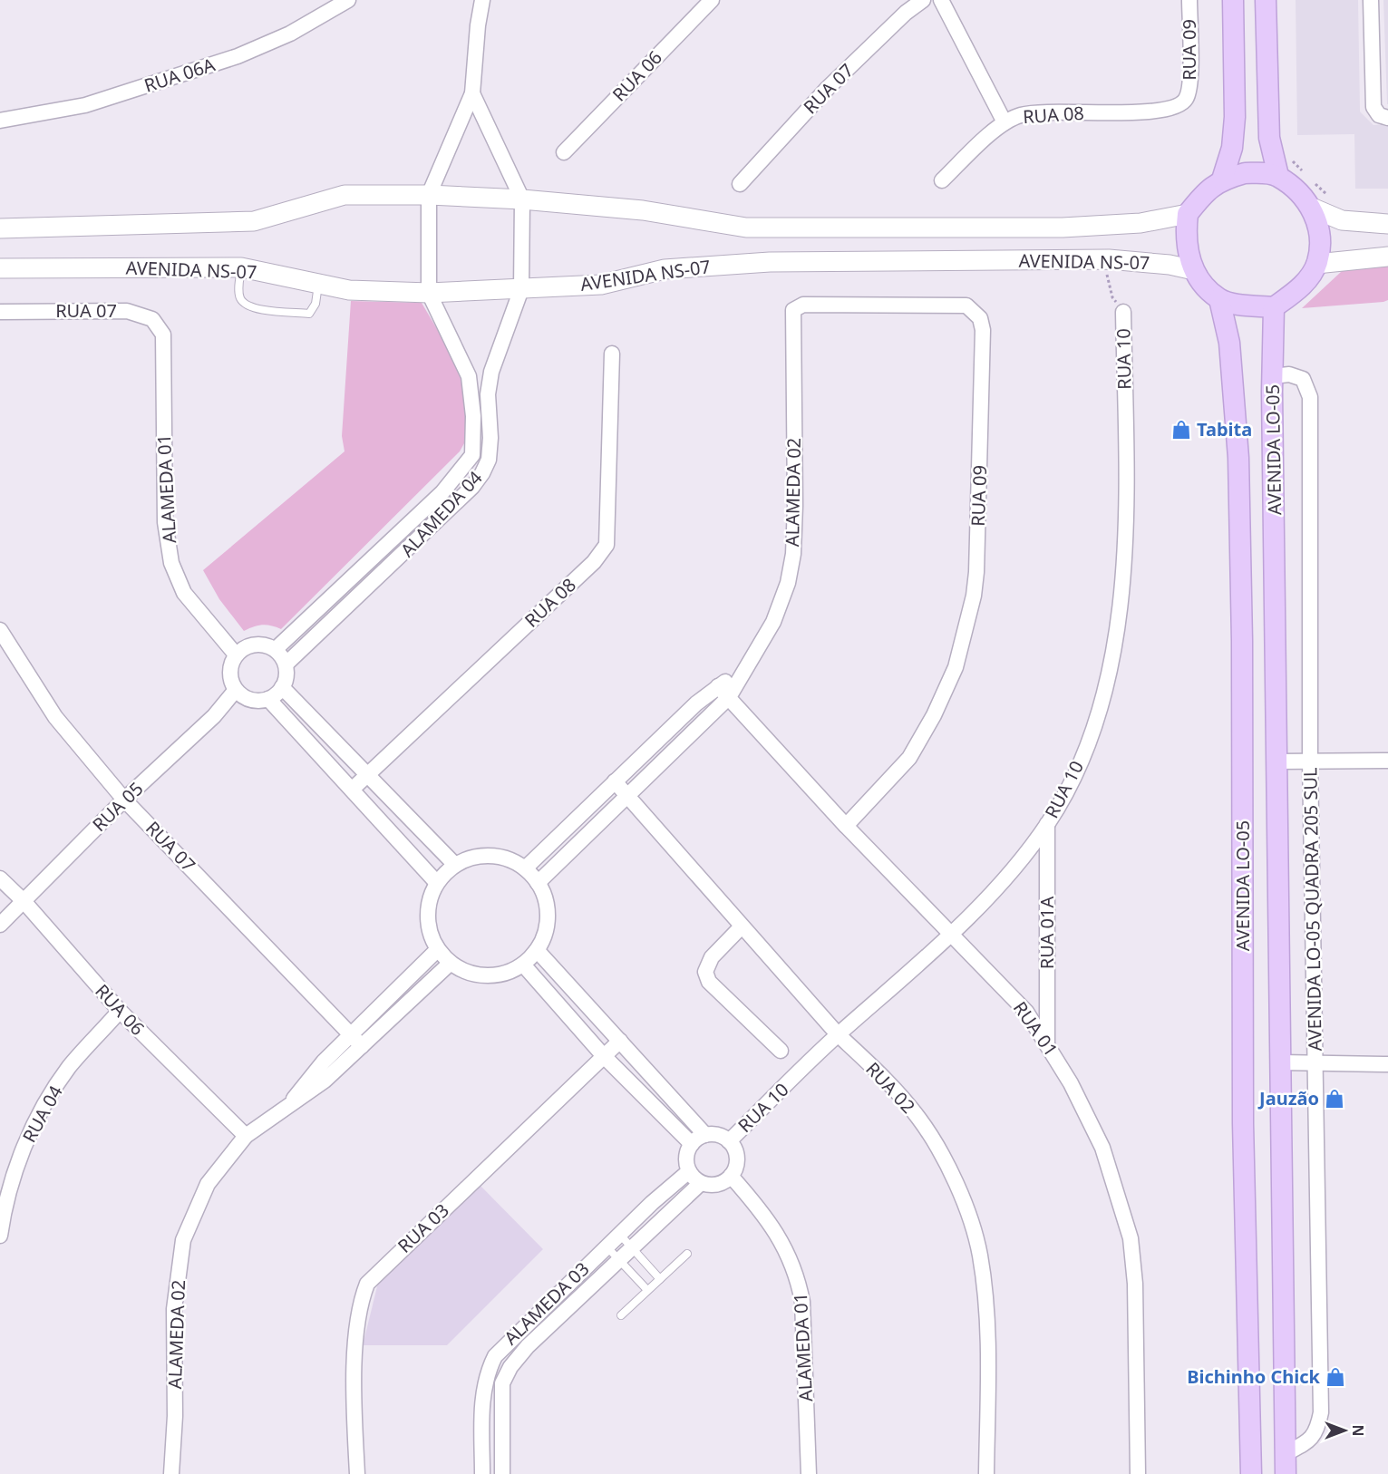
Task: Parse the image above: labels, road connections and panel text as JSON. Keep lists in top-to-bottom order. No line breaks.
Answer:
{"streets":{"main road":["AVENIDA LO-05"],"street":["RUA 09","RUA 06A","RUA 06","RUA 07","RUA 08","AVENIDA NS-07","RUA 10","ALAMEDA 01","ALAMEDA 02","ALAMEDA 04","RUA 05","AVENIDA LO-05 QUADRA 205 SUL","RUA 01A","RUA 01","RUA 02","RUA 04","RUA 03","ALAMEDA 03"]},"crossings":[["RUA 09","RUA 08"],["RUA 09","ALAMEDA 02"],["RUA 09","RUA 01"],["RUA 06","ALAMEDA 02"],["RUA 06","RUA 05"],["RUA 06","RUA 04"],["RUA 07","ALAMEDA 01"],["RUA 07","ALAMEDA 02"],["RUA 07","RUA 05"],["AVENIDA NS-07","AVENIDA LO-05"],["AVENIDA NS-07","ALAMEDA 04"],["RUA 10","ALAMEDA 01"],["RUA 10","RUA 01A"],["RUA 10","RUA 01"],["RUA 10","RUA 02"],["RUA 10","ALAMEDA 03"],["AVENIDA LO-05","AVENIDA LO-05 QUADRA 205 SUL"],["ALAMEDA 01","ALAMEDA 04"],["ALAMEDA 01","RUA 05"],["ALAMEDA 01","ALAMEDA 03"],["ALAMEDA 02","RUA 01"],["ALAMEDA 02","RUA 02"],["ALAMEDA 04","RUA 05"],["RUA 01A","RUA 01"]],"places":{"shop":["Tabita","Jauzão","Bichinho Chick"]},"north":"right"}
